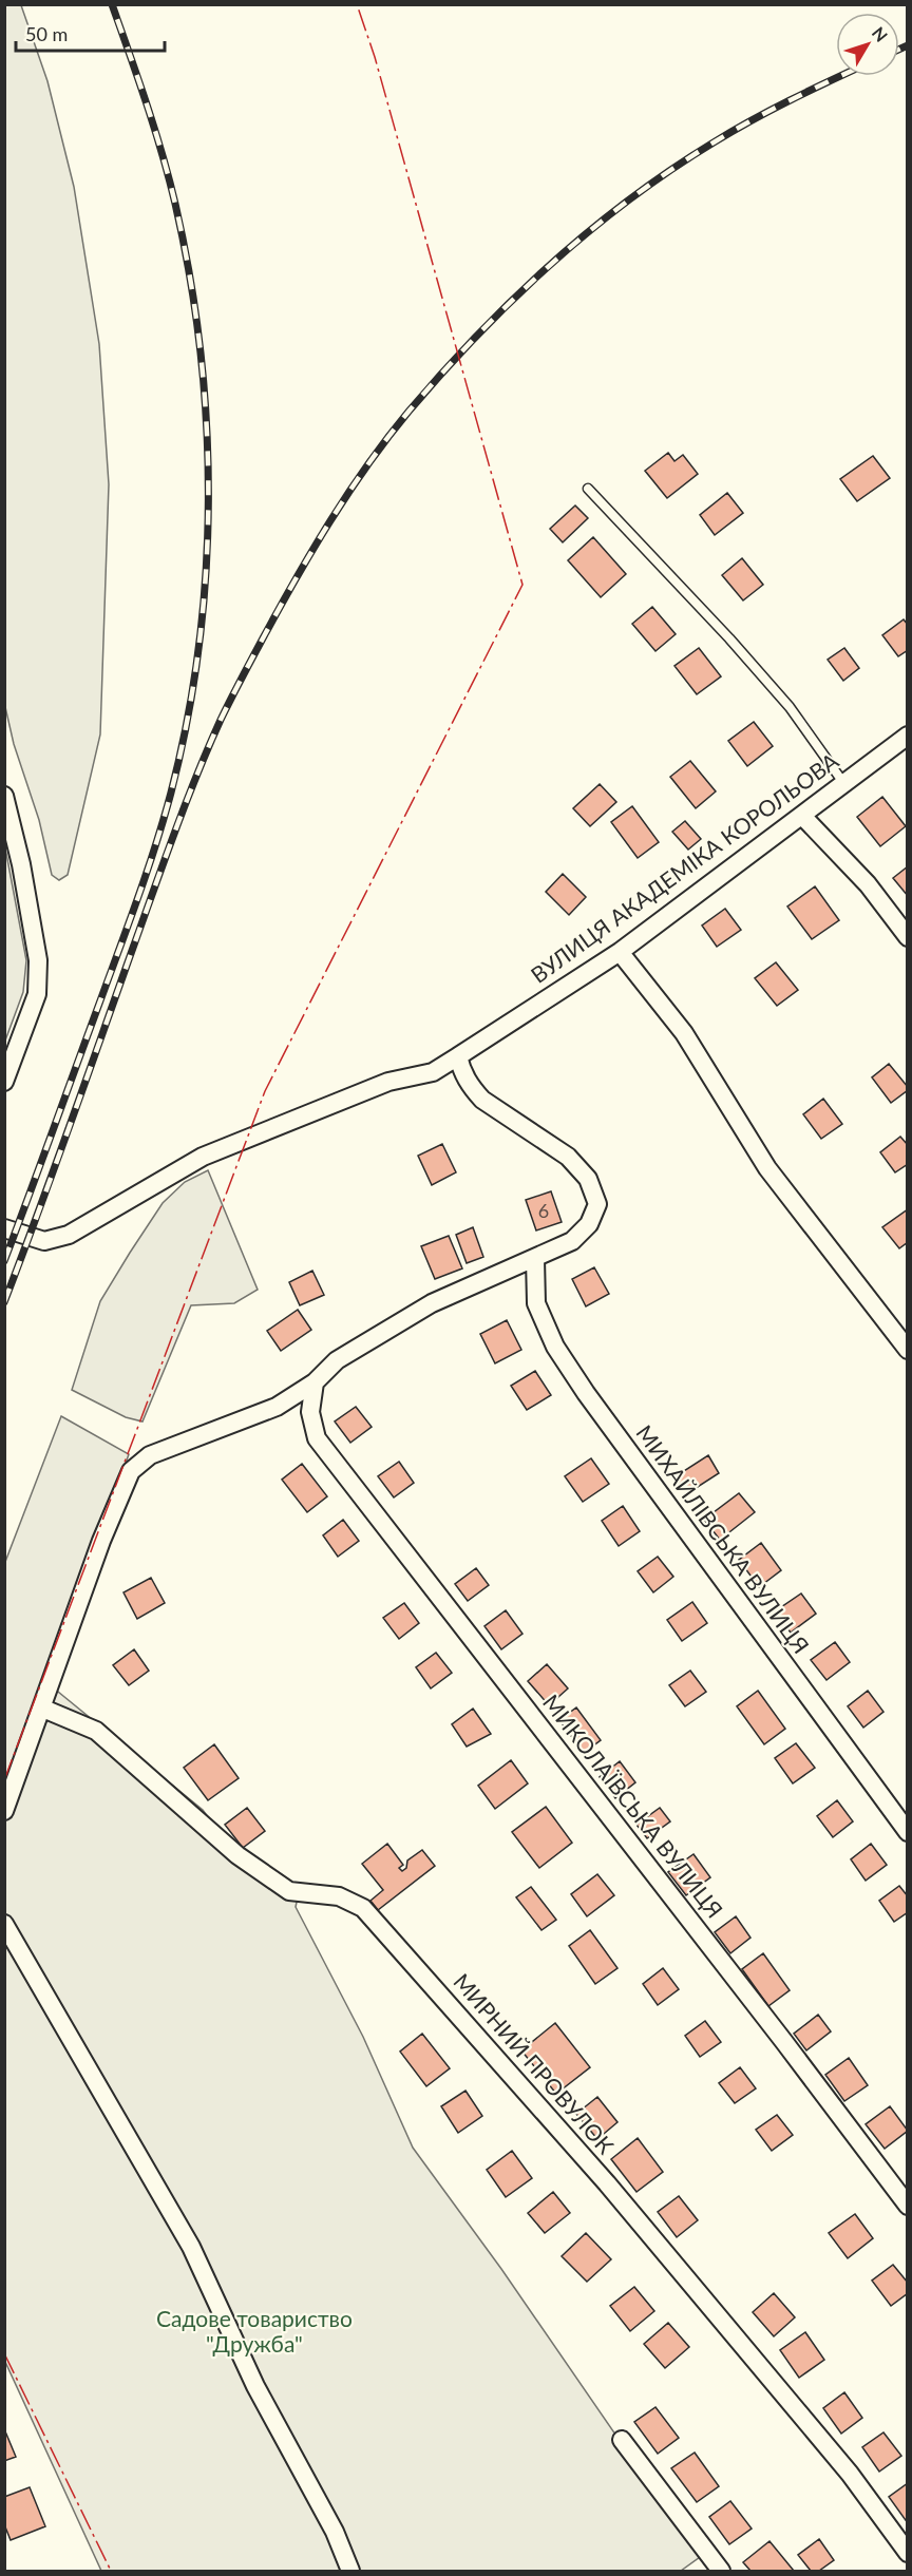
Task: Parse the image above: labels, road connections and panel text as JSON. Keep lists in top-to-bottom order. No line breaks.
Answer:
{"streets":{"street":["ВУЛИЦЯ АКАДЕМІКА КОРОЛЬОВА","МИХАЙЛІВСЬКА ВУЛИЦЯ","МИКОЛАЇВСЬКА ВУЛИЦЯ","МИРНИЙ ПРОВУЛОК"]},"parks":["Садове товариство \"Дружба\""],"house_numbers":["6"],"scale_bar":"50 m","north":"top right"}
